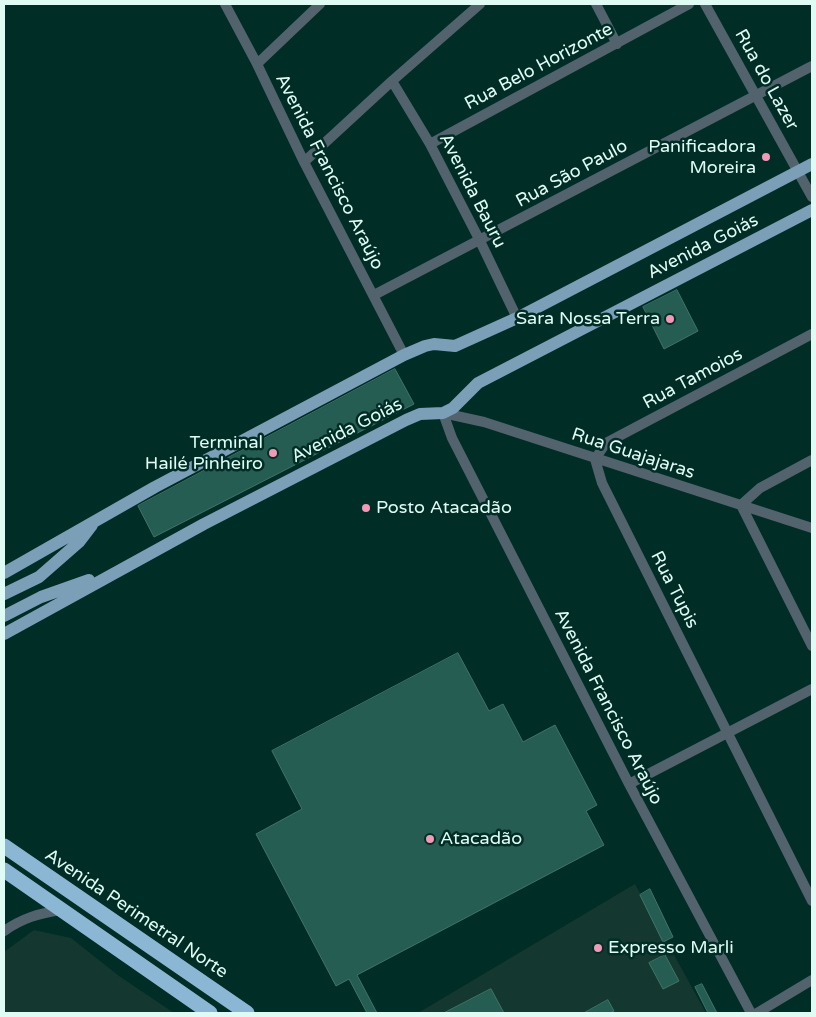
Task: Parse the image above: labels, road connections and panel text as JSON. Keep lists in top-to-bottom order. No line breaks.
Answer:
{"streets":{"highway":["Avenida Perimetral Norte"],"main road":["Avenida Goiás"],"street":["Rua Belo Horizonte","Rua do Lazer","Avenida Francisco Araújo","Rua São Paulo","Avenida Bauru","Rua Tamoios","Rua Guajajaras","Rua Tupis"]},"crossings":[["Rua Belo Horizonte","Avenida Bauru"],["Rua do Lazer","Rua São Paulo"],["Rua do Lazer","Avenida Goiás"],["Avenida Francisco Araújo","Rua São Paulo"],["Avenida Francisco Araújo","Avenida Goiás"],["Avenida Francisco Araújo","Rua Guajajaras"],["Rua São Paulo","Avenida Bauru"],["Avenida Bauru","Avenida Goiás"],["Avenida Goiás","Rua Guajajaras"],["Rua Tamoios","Rua Guajajaras"],["Rua Tamoios","Rua Tupis"],["Rua Guajajaras","Rua Tupis"]],"places":["Panificadora Moreira","Sara Nossa Terra","Terminal Hailé Pinheiro","Posto Atacadão","Atacadão","Expresso Marli"]}
